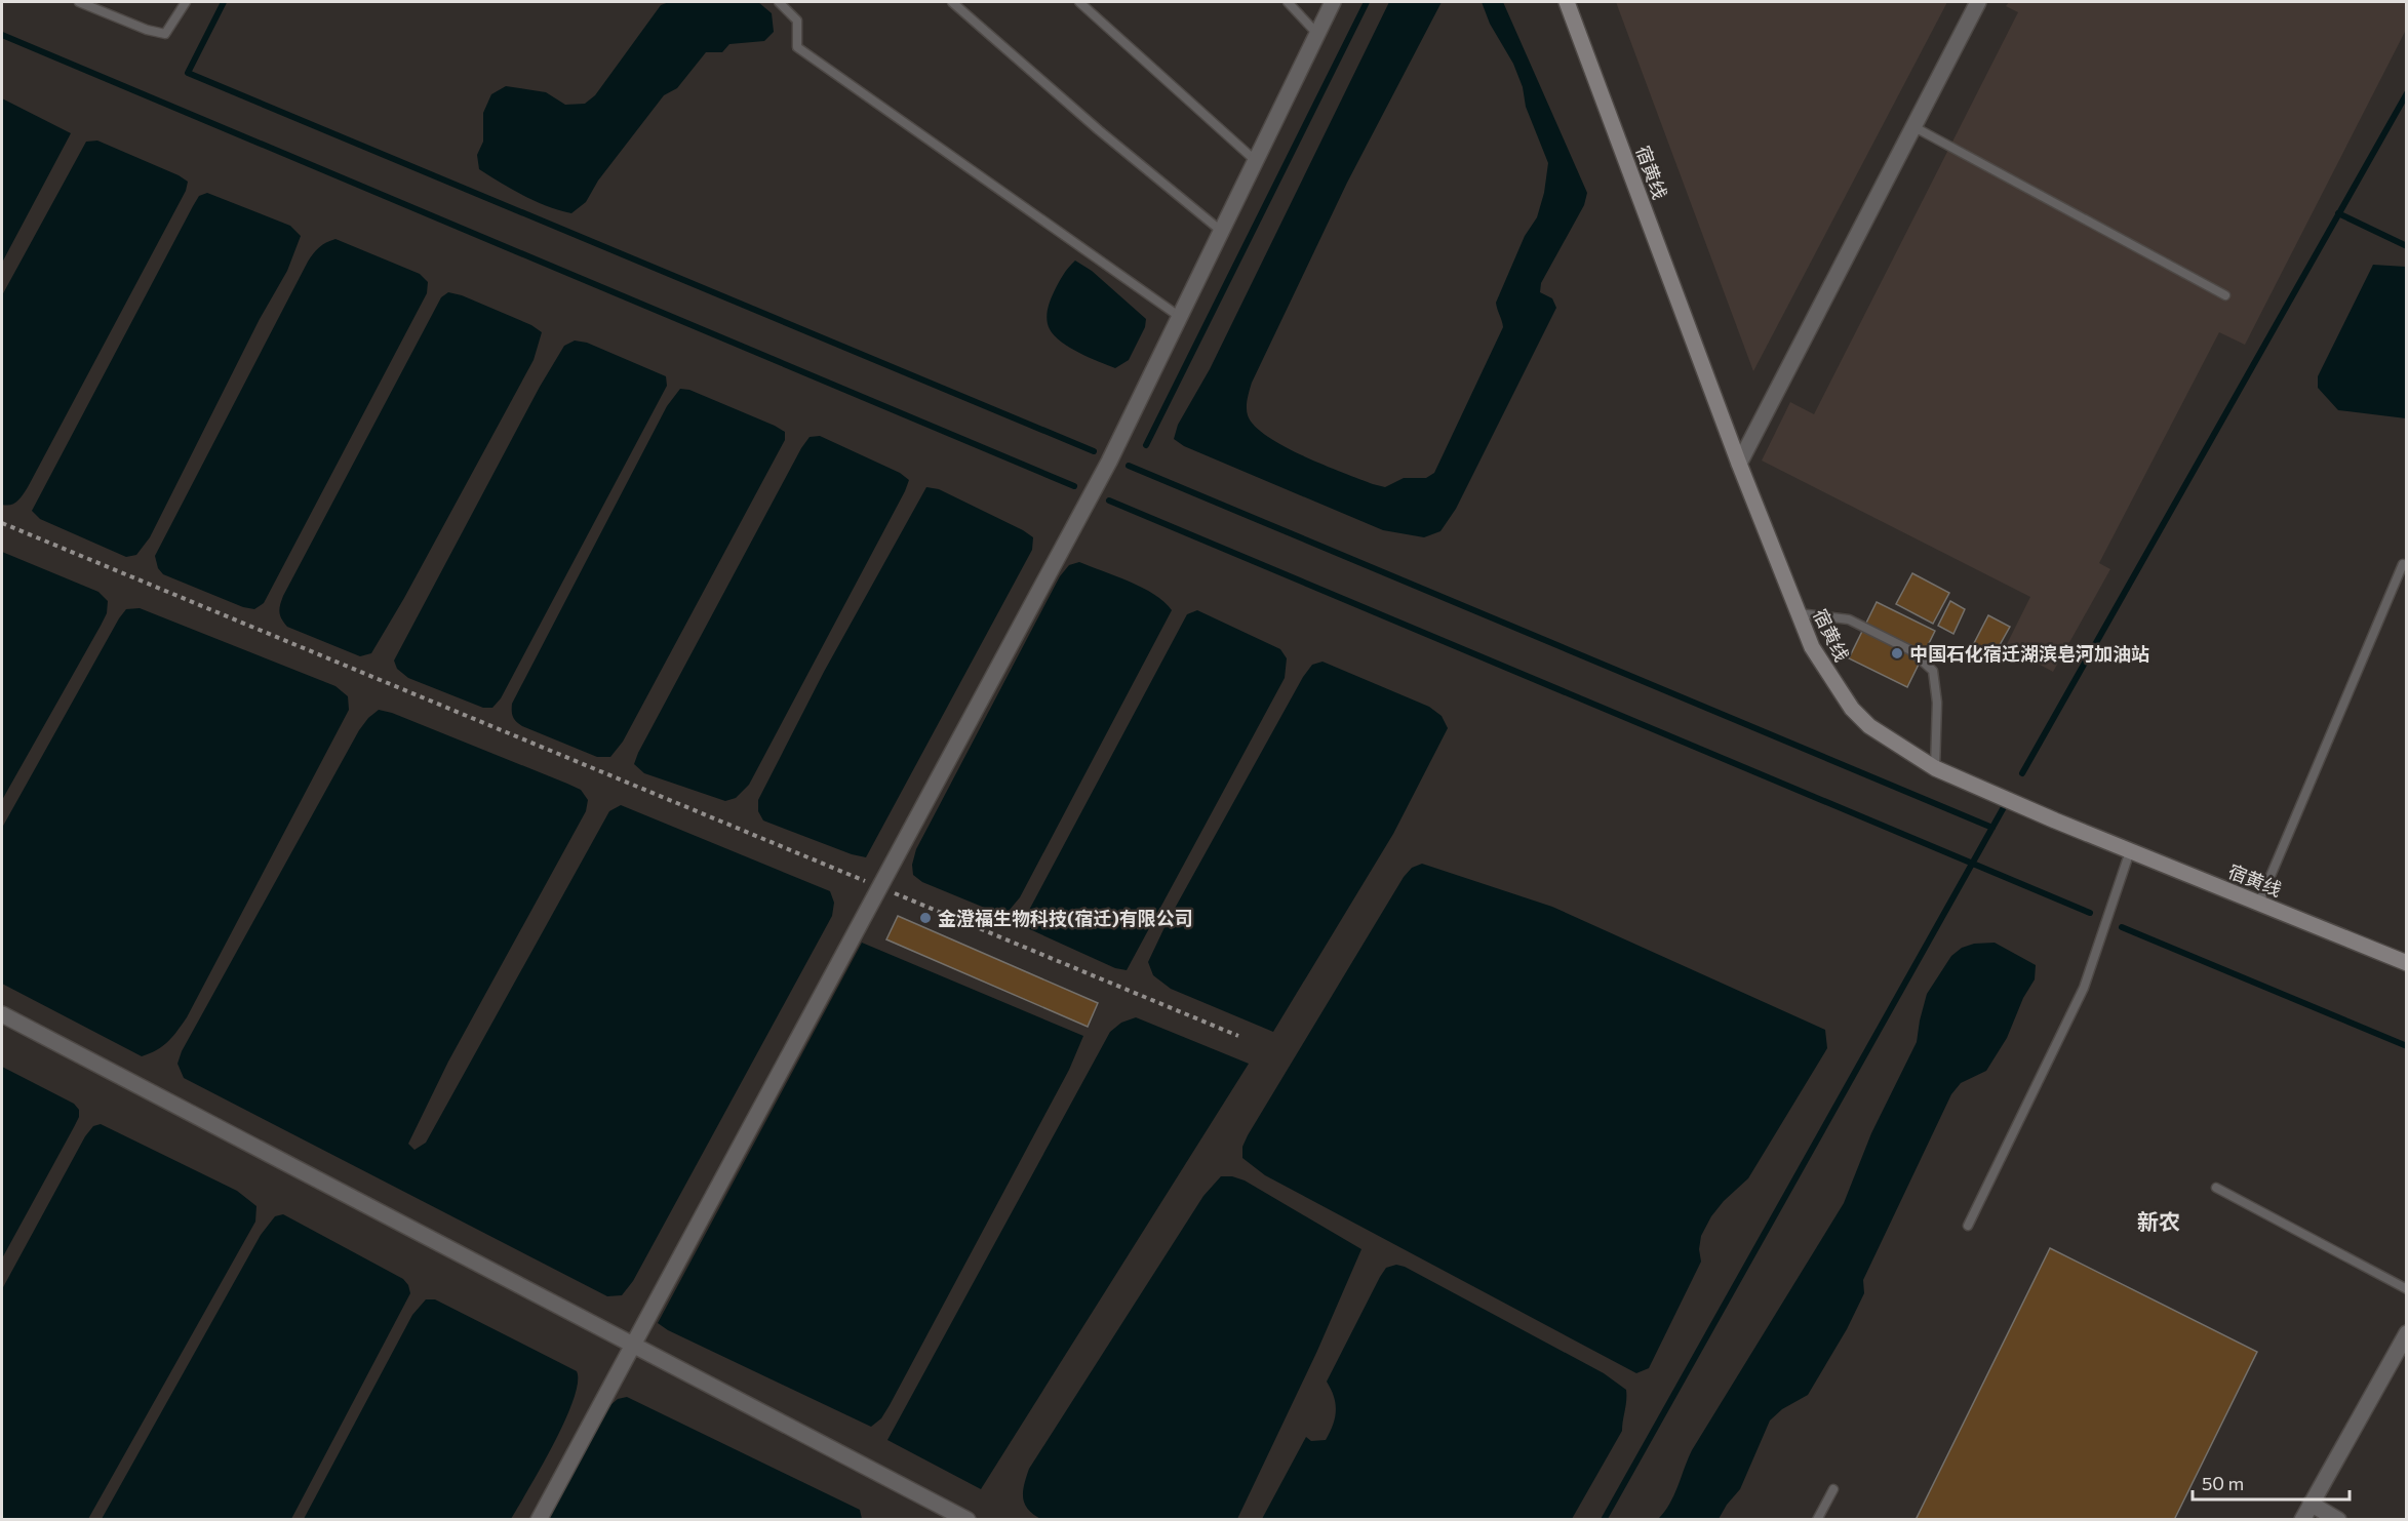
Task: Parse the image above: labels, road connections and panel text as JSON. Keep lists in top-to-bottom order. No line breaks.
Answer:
{"streets":{"main road":["宿黄线"]},"districts":["新农"],"places":["中国石化宿迁湖滨皂河加油站","金澄福生物科技(宿迁)有限公司"],"scale_bar":"50 m"}
